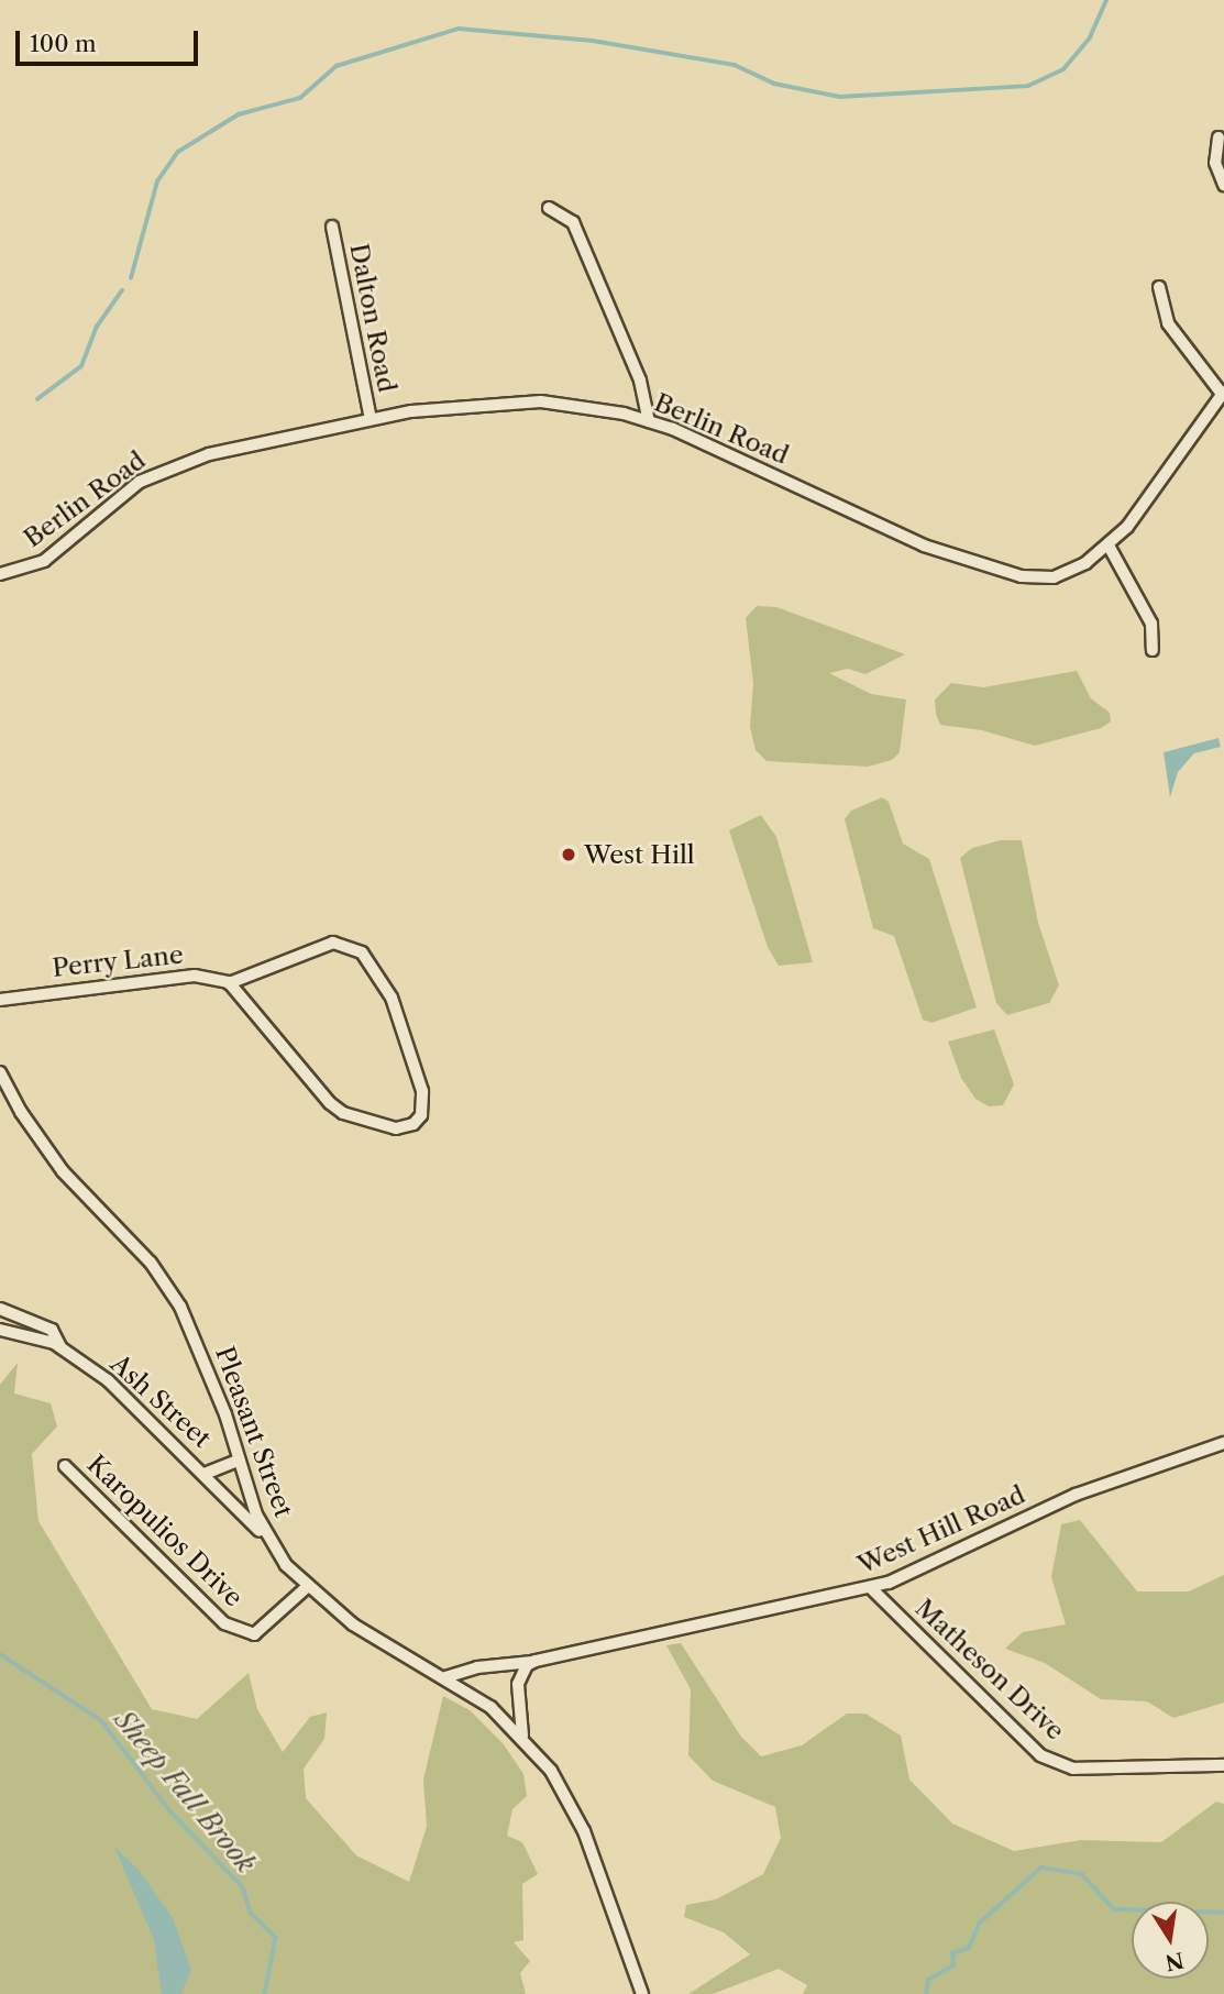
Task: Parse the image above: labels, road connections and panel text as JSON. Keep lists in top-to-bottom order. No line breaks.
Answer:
{"streets":{"street":["Dalton Road","Berlin Road","Perry Lane","Ash Street","Pleasant Street","West Hill Road","Karopulios Drive","Matheson Drive"]},"crossings":[["Dalton Road","Berlin Road"],["Ash Street","Pleasant Street"],["Pleasant Street","West Hill Road"],["Pleasant Street","Karopulios Drive"],["West Hill Road","Matheson Drive"]],"water":["Sheep Fall Brook"],"places":["West Hill"],"scale_bar":"100 m","north":"bottom"}
